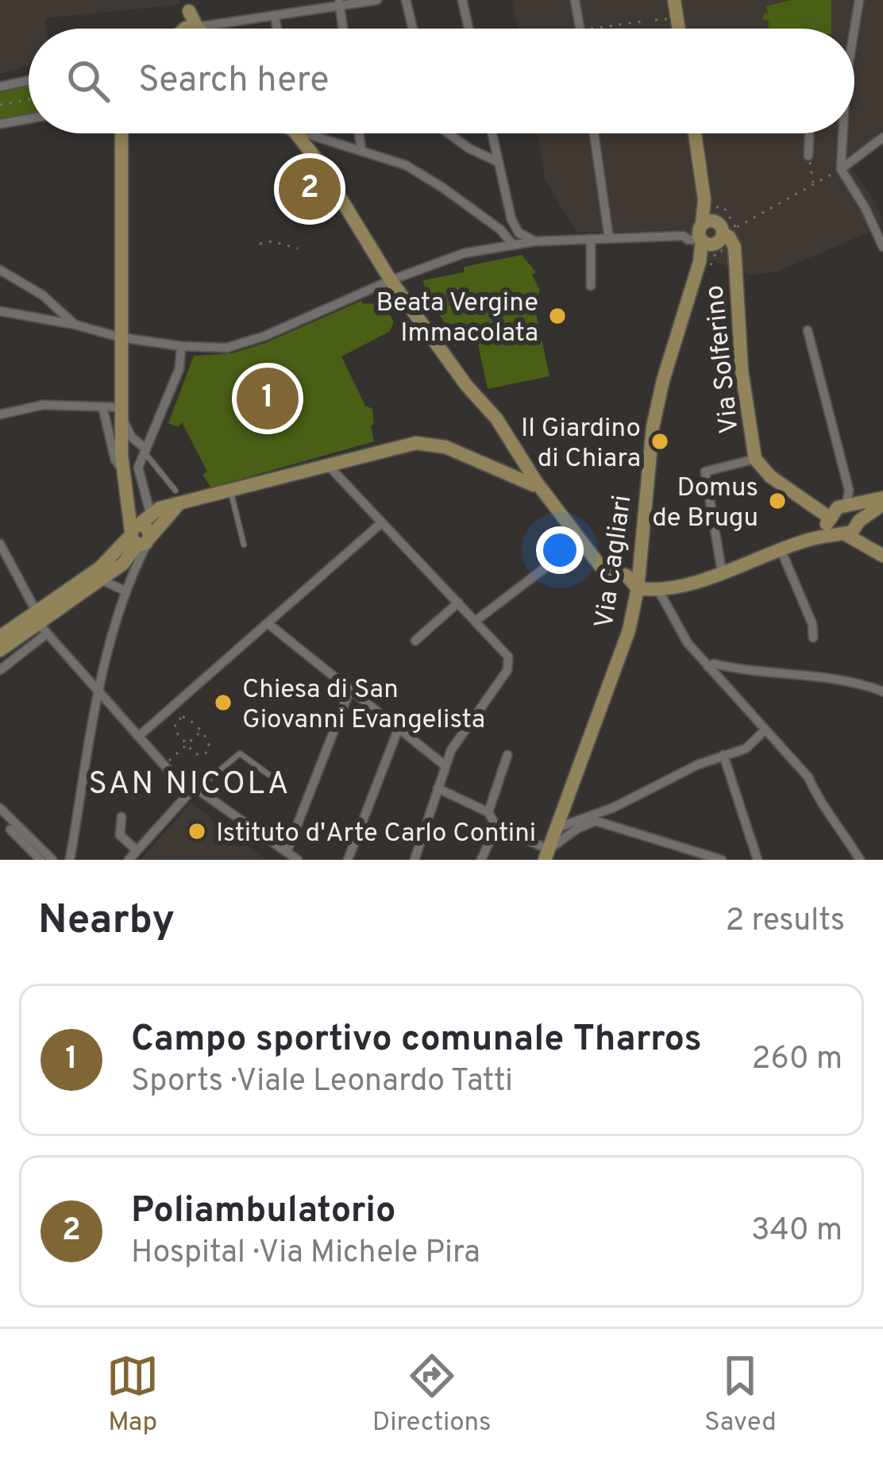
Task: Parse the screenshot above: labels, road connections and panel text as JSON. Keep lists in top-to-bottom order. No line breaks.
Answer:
{"streets":{"street":["Via Solferino","Via Cagliari"]},"crossings":[["Via Solferino","Via Cagliari"]],"districts":["SAN NICOLA"],"places":["Beata Vergine Immacolata","Il Giardino di Chiara","Domus de Brugu","Chiesa di San Giovanni Evangelista","Istituto d'Arte Carlo Contini"],"page":{"search":"Search here","pins":["2","1"],"heading":["Nearby","2 results"],"list":[{"mark":"1","name":"Campo sportivo comunale Tharros","note":"Sports · Viale Leonardo Tatti","value":"260 m"},{"mark":"2","name":"Poliambulatorio","note":"Hospital · Via Michele Pira","value":"340 m"}],"nav":["Map","Directions","Saved"]}}
